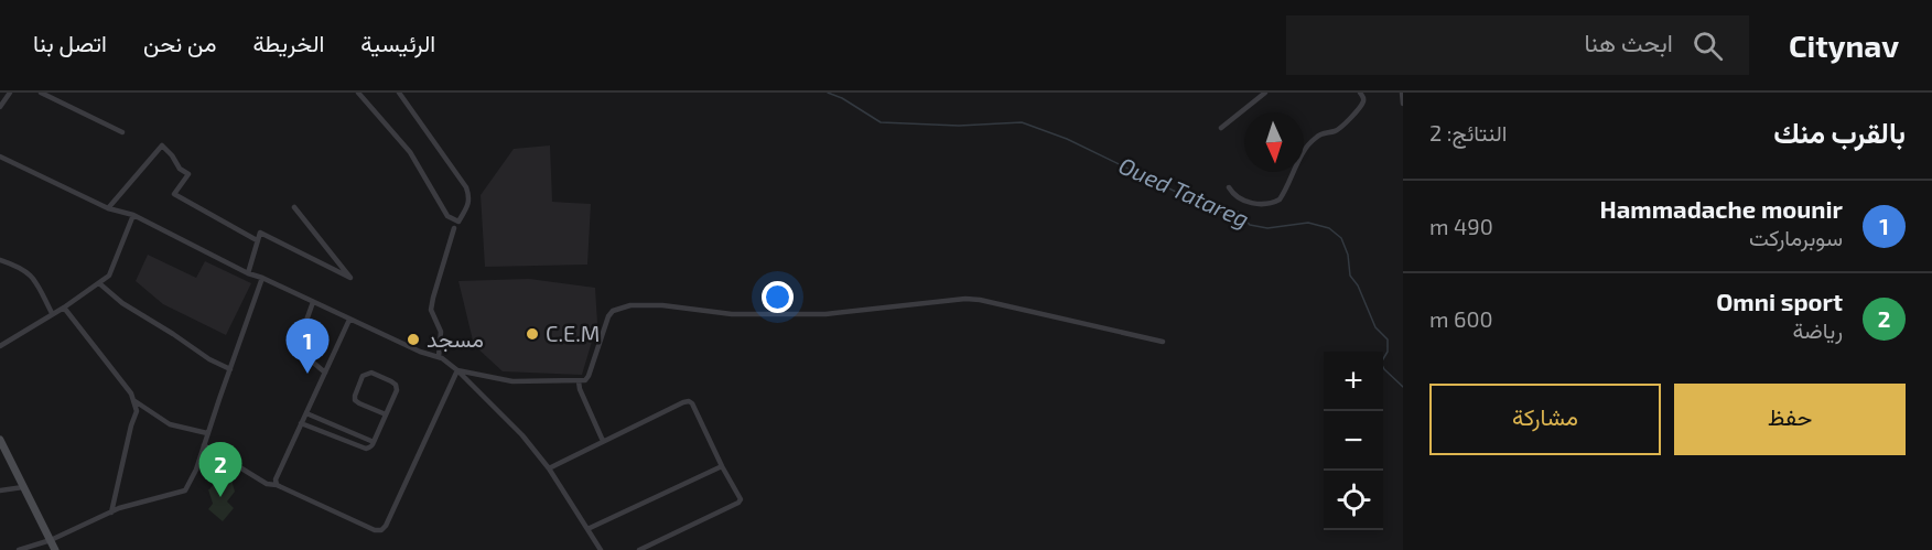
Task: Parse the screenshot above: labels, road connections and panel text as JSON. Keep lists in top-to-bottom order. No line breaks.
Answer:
{"water":["Oued Tatareg"],"places":["C.E.M","مسجد"],"north":"bottom","page":{"header":"Citynav","search":"ابحث هنا","nav":["الرئيسية","الخريطة","من نحن","اتصل بنا"],"heading":["بالقرب منك","النتائج: 2"],"list":[{"mark":"1","name":"Hammadache mounir","note":"سوبرماركت","value":"490 m"},{"mark":"2","name":"Omni sport","note":"رياضة","value":"600 m"}],"pins":["1","2"],"map_buttons":["+","−"],"buttons":["حفظ","مشاركة"]}}
